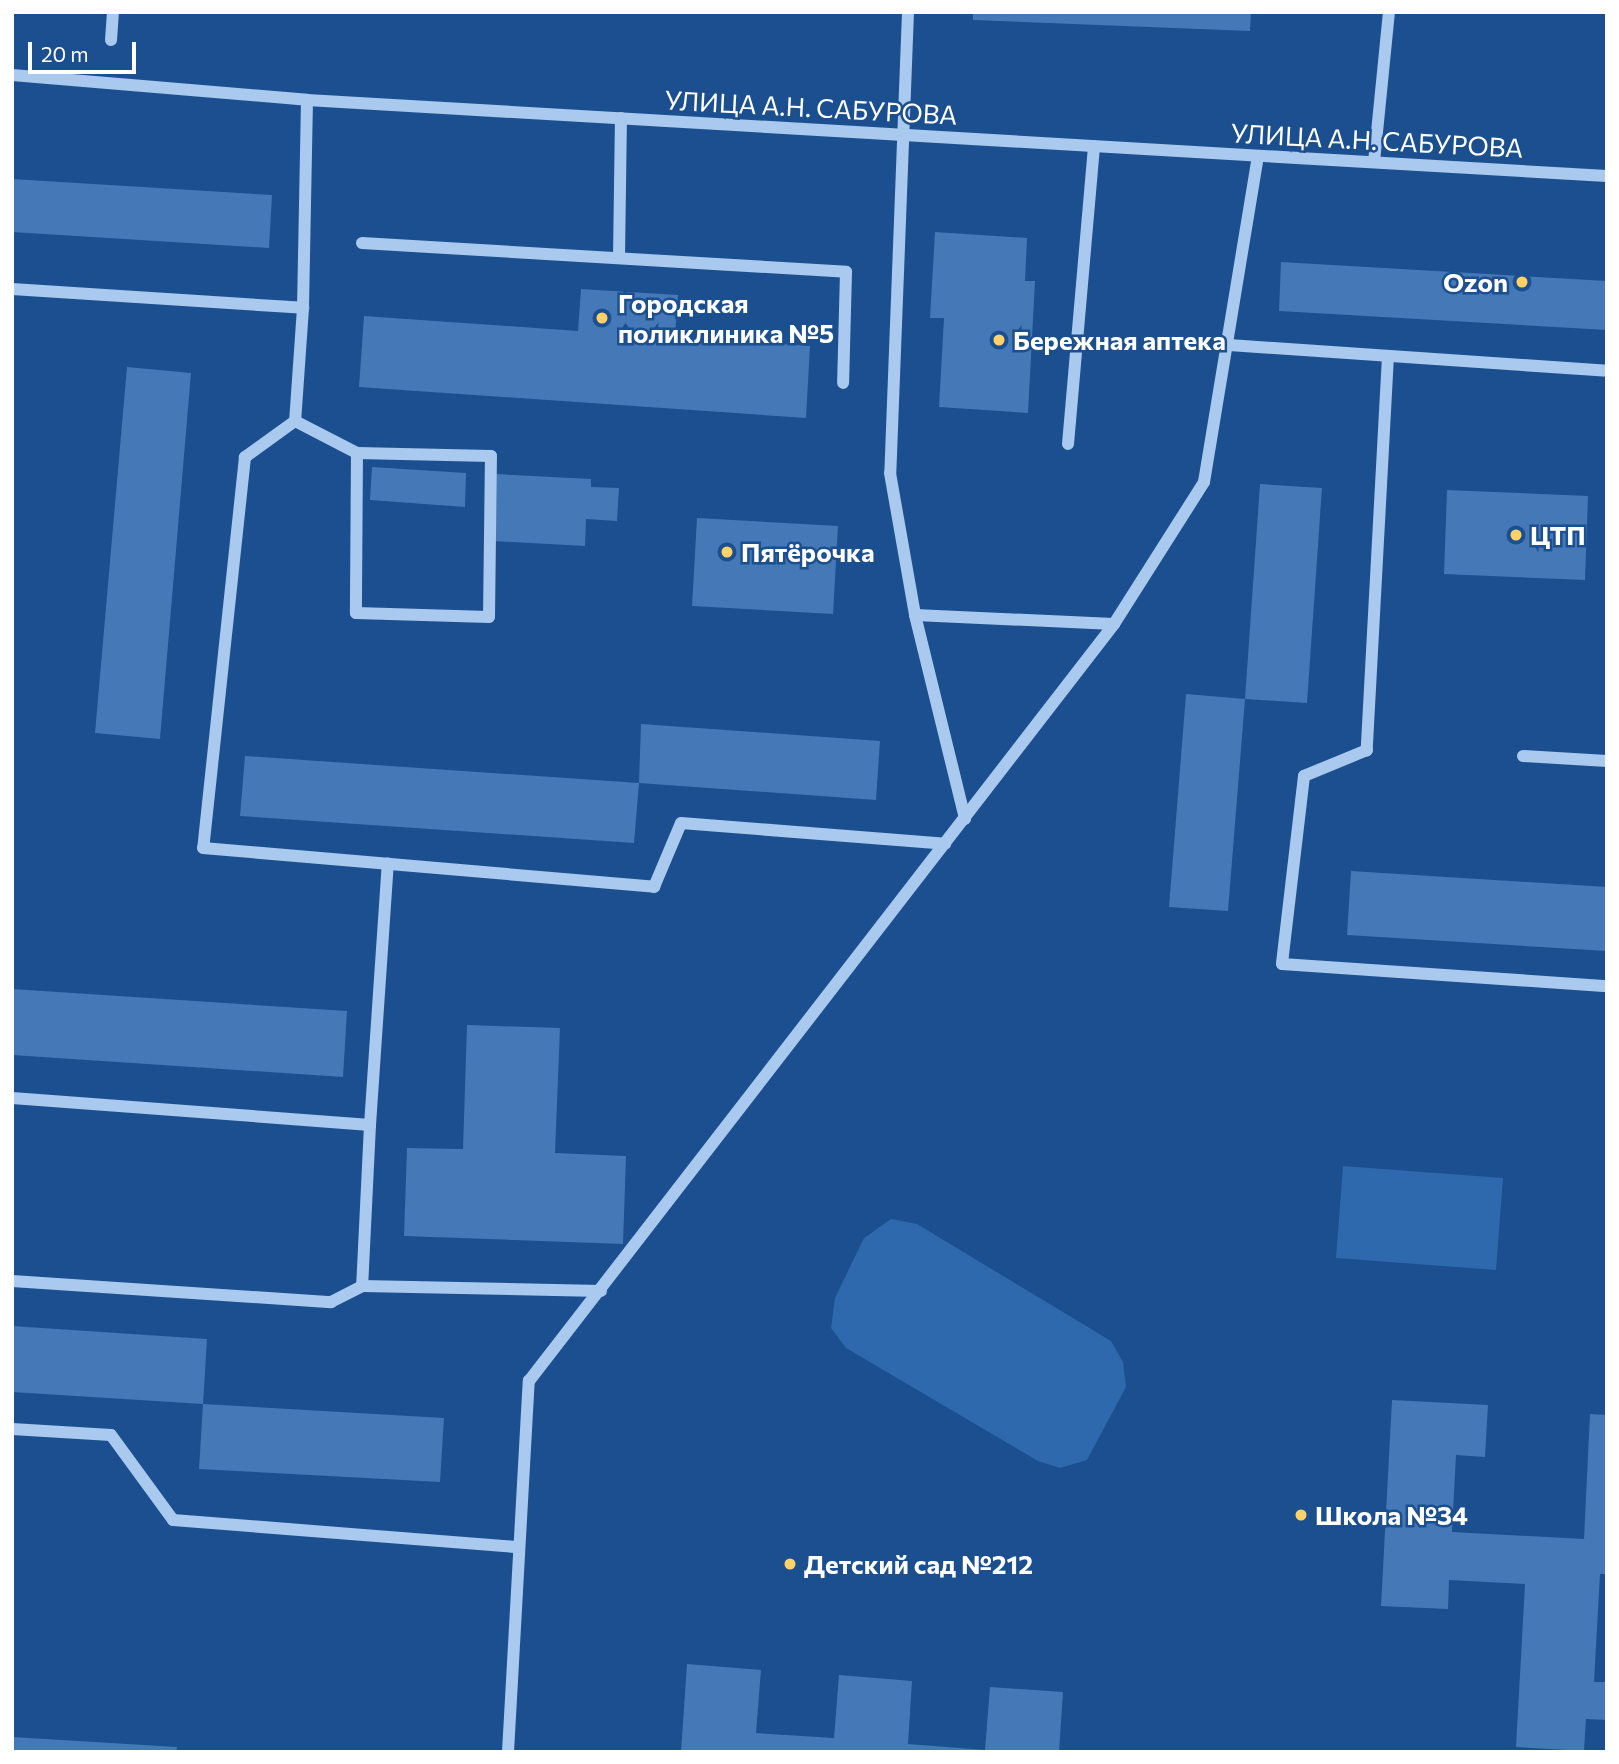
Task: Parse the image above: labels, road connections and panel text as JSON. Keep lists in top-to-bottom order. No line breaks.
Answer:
{"streets":{"street":["УЛИЦА А.Н. САБУРОВА"]},"places":["Ozon","Городская поликлиника №5","Бережная аптека","ЦТП","Пятёрочка","Школа №34","Детский сад №212"],"scale_bar":"20 m"}
